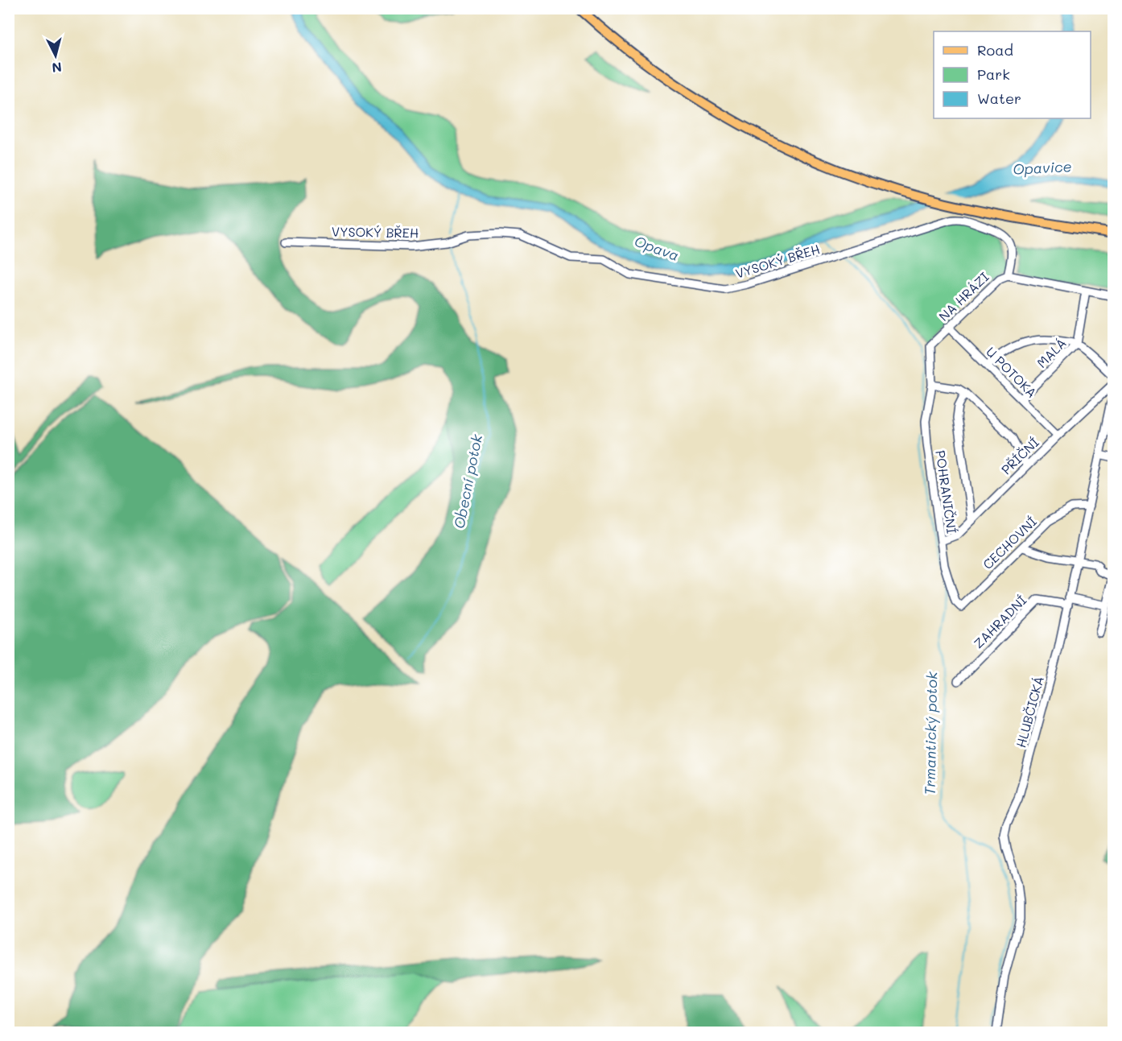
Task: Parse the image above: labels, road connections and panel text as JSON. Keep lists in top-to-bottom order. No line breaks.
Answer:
{"streets":{"street":["VYSOKÝ BŘEH","NA HRÁZI","MALÁ","U POTOKA","PŘÍČNÍ","POHRANIČNÍ","CECHOVNÍ","ZAHRADNÍ","HLUBČICKÁ"]},"crossings":[["VYSOKÝ BŘEH","NA HRÁZI"],["NA HRÁZI","U POTOKA"],["NA HRÁZI","POHRANIČNÍ"],["MALÁ","U POTOKA"],["U POTOKA","PŘÍČNÍ"],["PŘÍČNÍ","POHRANIČNÍ"],["POHRANIČNÍ","CECHOVNÍ"],["CECHOVNÍ","HLUBČICKÁ"],["ZAHRADNÍ","HLUBČICKÁ"]],"water":["Opavice","Opava","Obecní potok","Trmantický potok"],"legend":["Road","Park","Water"],"north":"bottom"}
